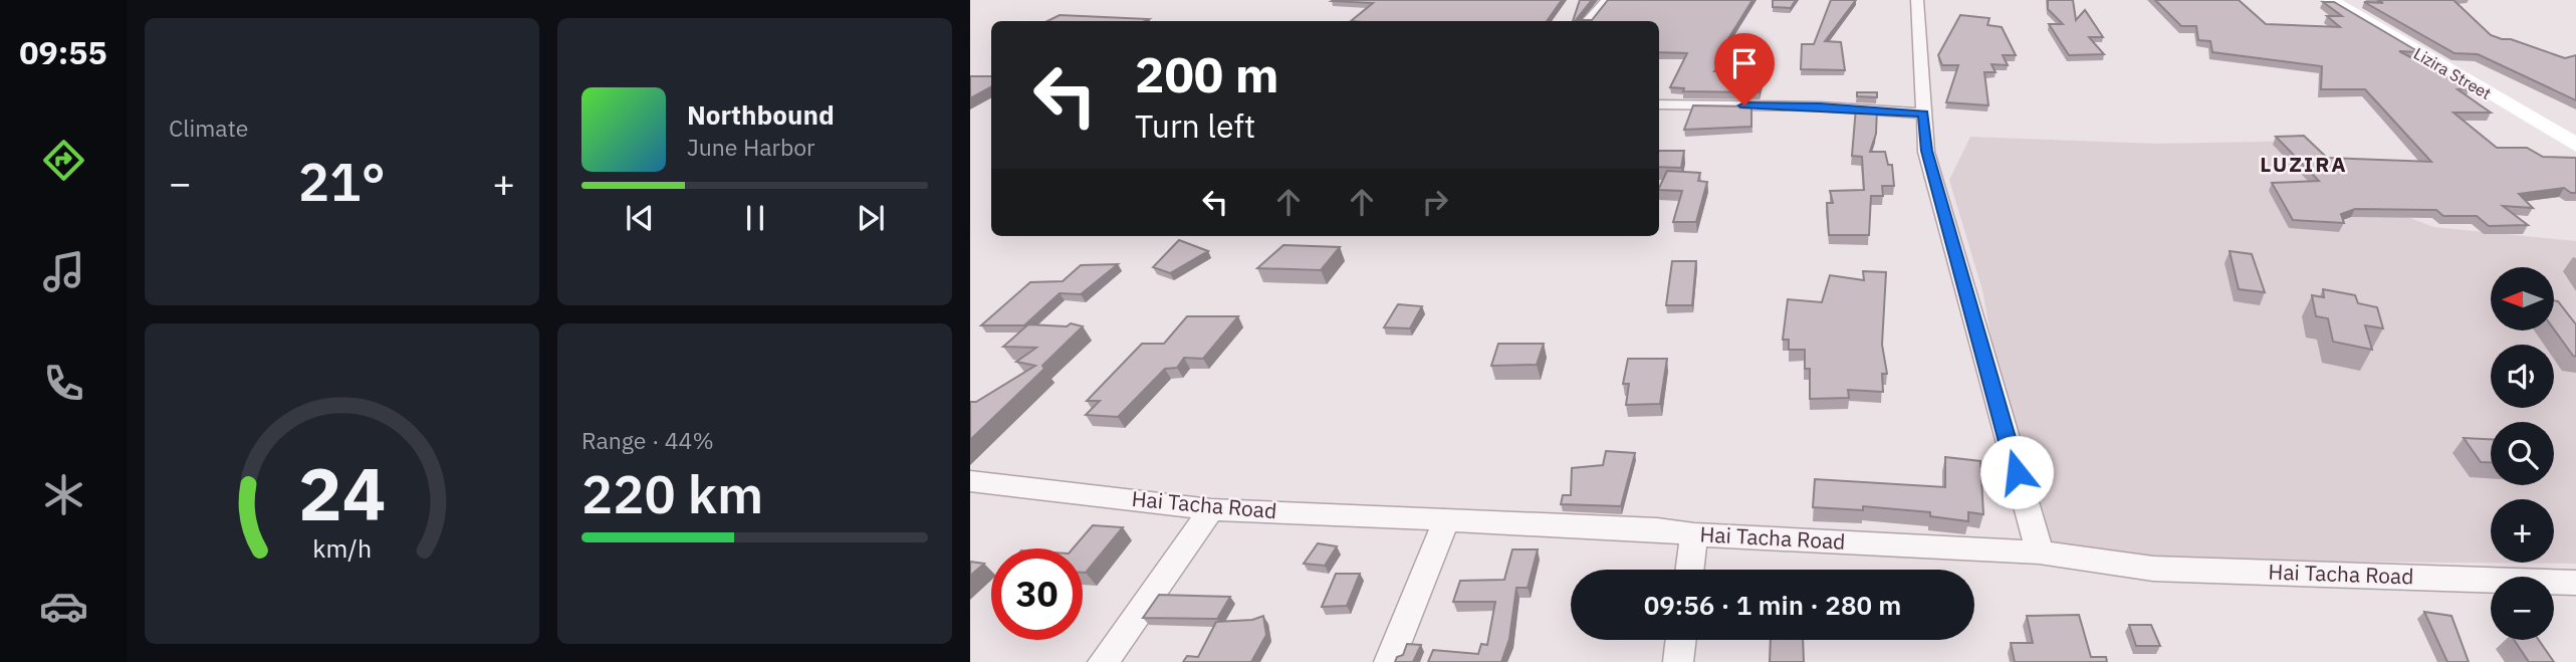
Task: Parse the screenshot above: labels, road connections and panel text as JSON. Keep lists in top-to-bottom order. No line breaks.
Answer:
{"streets":{"street":["Lizira Street","Hai Tacha Road"]},"districts":["LUZIRA"],"north":"left","page":{"tabs":"09:55","tile":["Climate",["Range · 44%","220 km"]],"turn":["200 m","Turn left"],"song":["Northbound","June Harbor"],"heat":["−","21°","+"],"map_buttons":["+","−"],"limit":"30","trip":"09:56 · 1 min · 280 m","gauge":["24","km/h"]}}
